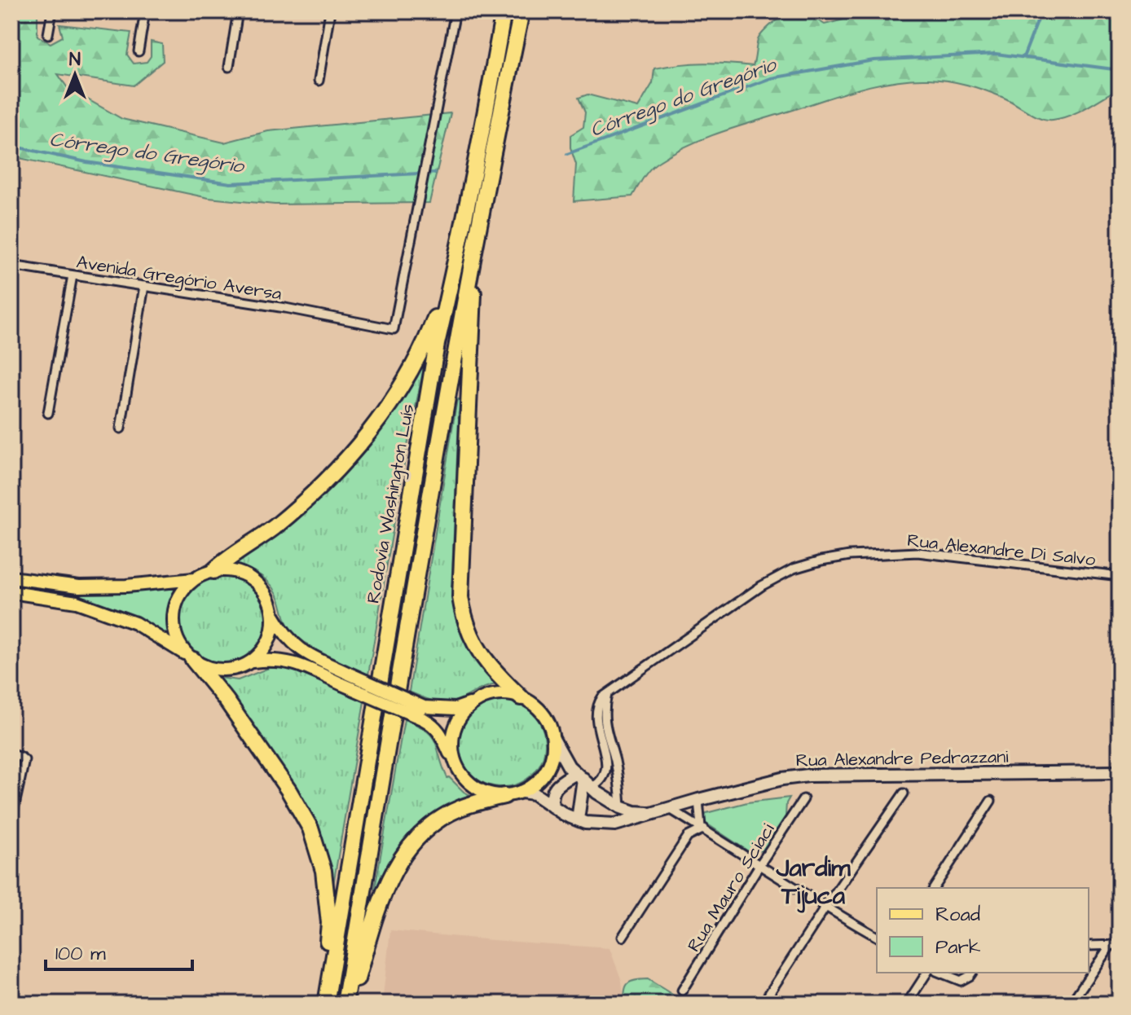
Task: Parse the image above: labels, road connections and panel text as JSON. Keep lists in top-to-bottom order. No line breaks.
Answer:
{"streets":{"highway":["Rodovia Washington Luís"],"street":["Avenida Gregório Aversa","Rua Alexandre Di Salvo","Rua Alexandre Pedrazzani","Rua Mauro Sciaci"]},"districts":["Jardim Tijuca"],"water":["Córrego do Gregório"],"legend":["Road","Park"],"scale_bar":"100 m","north":"top"}
